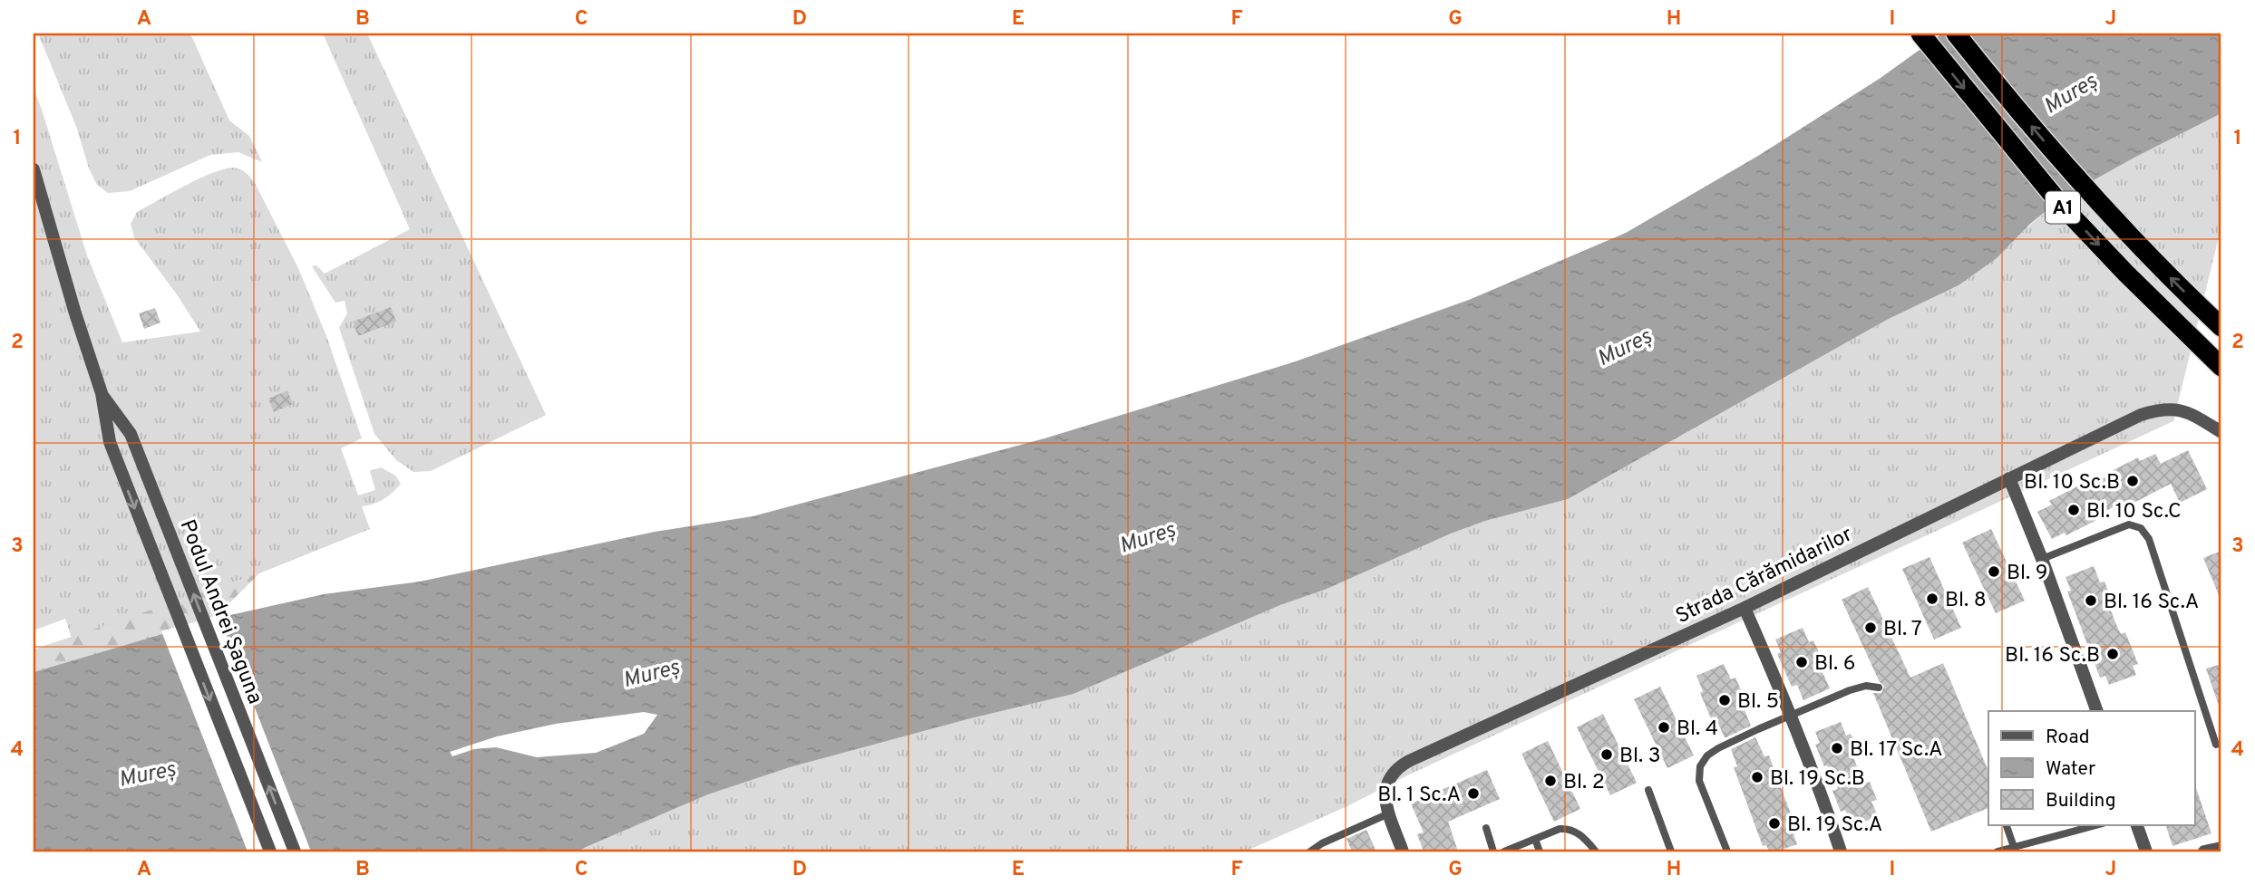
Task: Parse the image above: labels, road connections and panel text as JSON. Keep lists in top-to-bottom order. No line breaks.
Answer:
{"streets":{"highway":["A1"],"street":["Strada Cărămidarilor","Podul Andrei Șaguna"]},"water":["Mureș"],"places":["Bl. 10 Sc.B","Bl. 10 Sc.C","Bl. 9","Bl. 8","Bl. 16 Sc.A","Bl. 7","Bl. 16 Sc.B","Bl. 6","Bl. 5","Bl. 4","Bl. 17 Sc.A","Bl. 3","Bl. 19 Sc.B","Bl. 2","Bl. 1 Sc.A","Bl. 19 Sc.A"],"legend":["Road","Water","Building"],"grid":{"columns":["A","B","C","D","E","F","G","H","I","J"],"rows":["1","2","3","4"]}}
